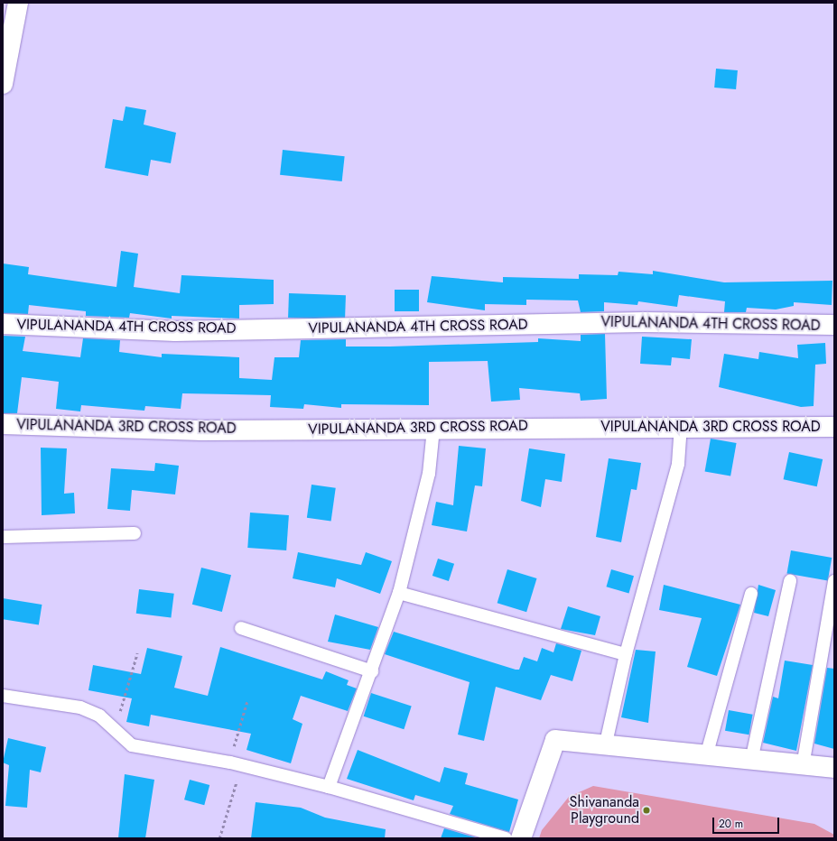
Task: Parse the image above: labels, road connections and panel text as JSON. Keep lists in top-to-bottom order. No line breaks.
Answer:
{"streets":{"street":["VIPULANANDA 4TH CROSS ROAD","VIPULANANDA 3RD CROSS ROAD"]},"places":["Shivananda Playground"],"scale_bar":"20 m"}
